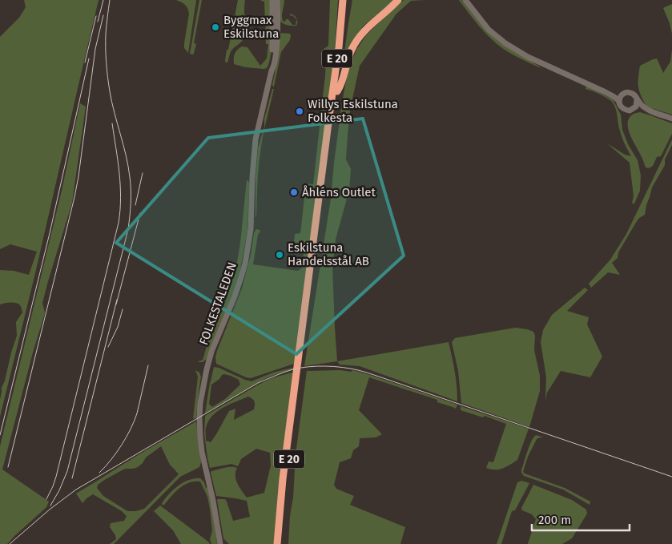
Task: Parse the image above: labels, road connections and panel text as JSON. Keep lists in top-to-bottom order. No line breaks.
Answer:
{"streets":{"highway":["E 20"],"main road":["FOLKESTALEDEN"]},"places":["Byggmax Eskilstuna","Willys Eskilstuna Folkesta","Åhléns Outlet","Eskilstuna Handelsstål AB"],"scale_bar":"200 m"}
